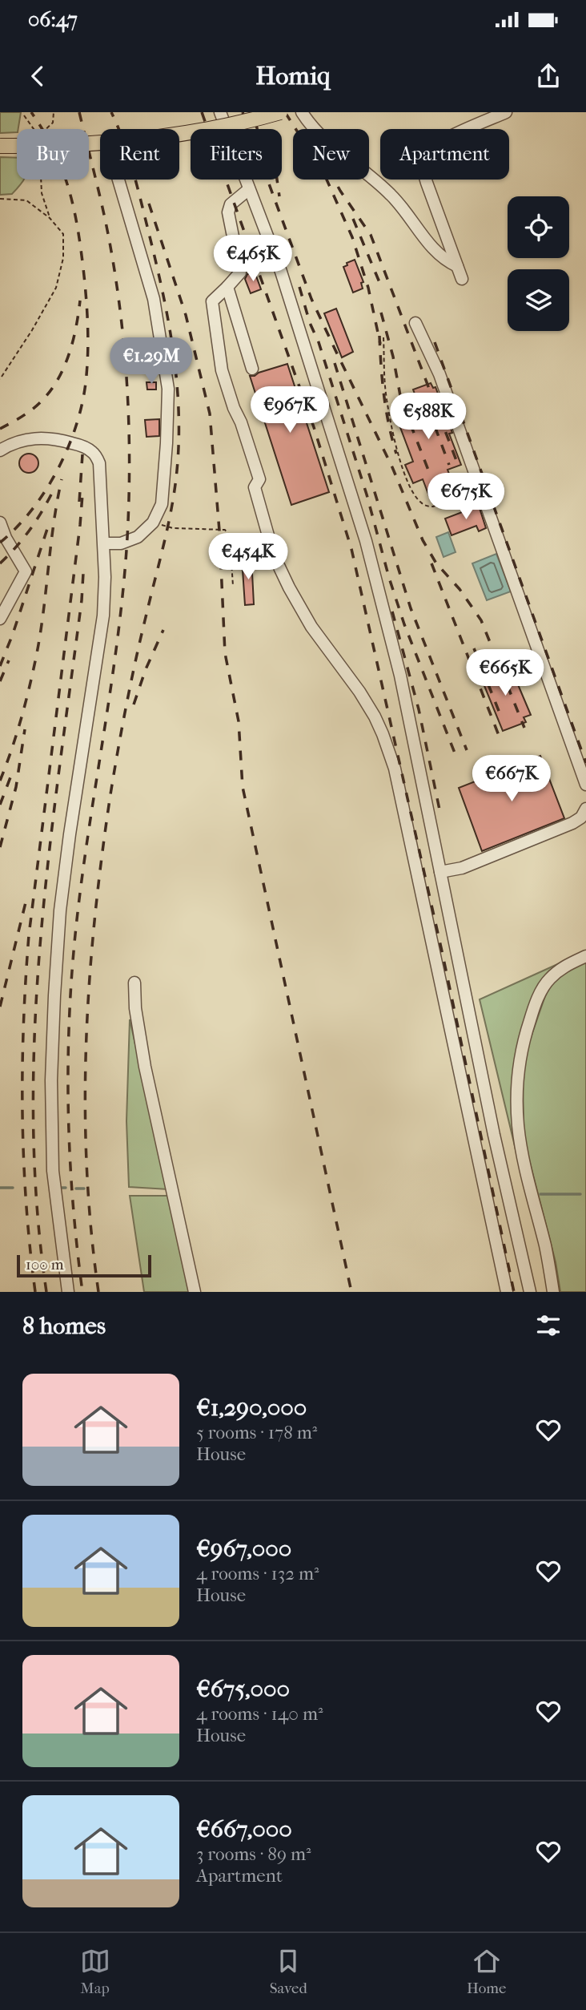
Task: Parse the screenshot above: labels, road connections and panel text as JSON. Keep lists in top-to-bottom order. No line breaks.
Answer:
{"scale_bar":"100 m","page":{"status":"06:47","header":"Homiq","chip":["Buy","Rent","Filters","New","Apartment"],"price":["€465K","€1.29M","€967K","€588K","€675K","€454K","€665K","€667K"],"scale":"100 m","heading":"8 homes","list":[{"name":"€1,290,000","note":"5 rooms · 178 m² · House"},{"name":"€967,000","note":"4 rooms · 132 m² · House"},{"name":"€675,000","note":"4 rooms · 140 m² · House"},{"name":"€667,000","note":"3 rooms · 89 m² · Apartment"}],"tabs":["Map","Saved","Home"]}}
